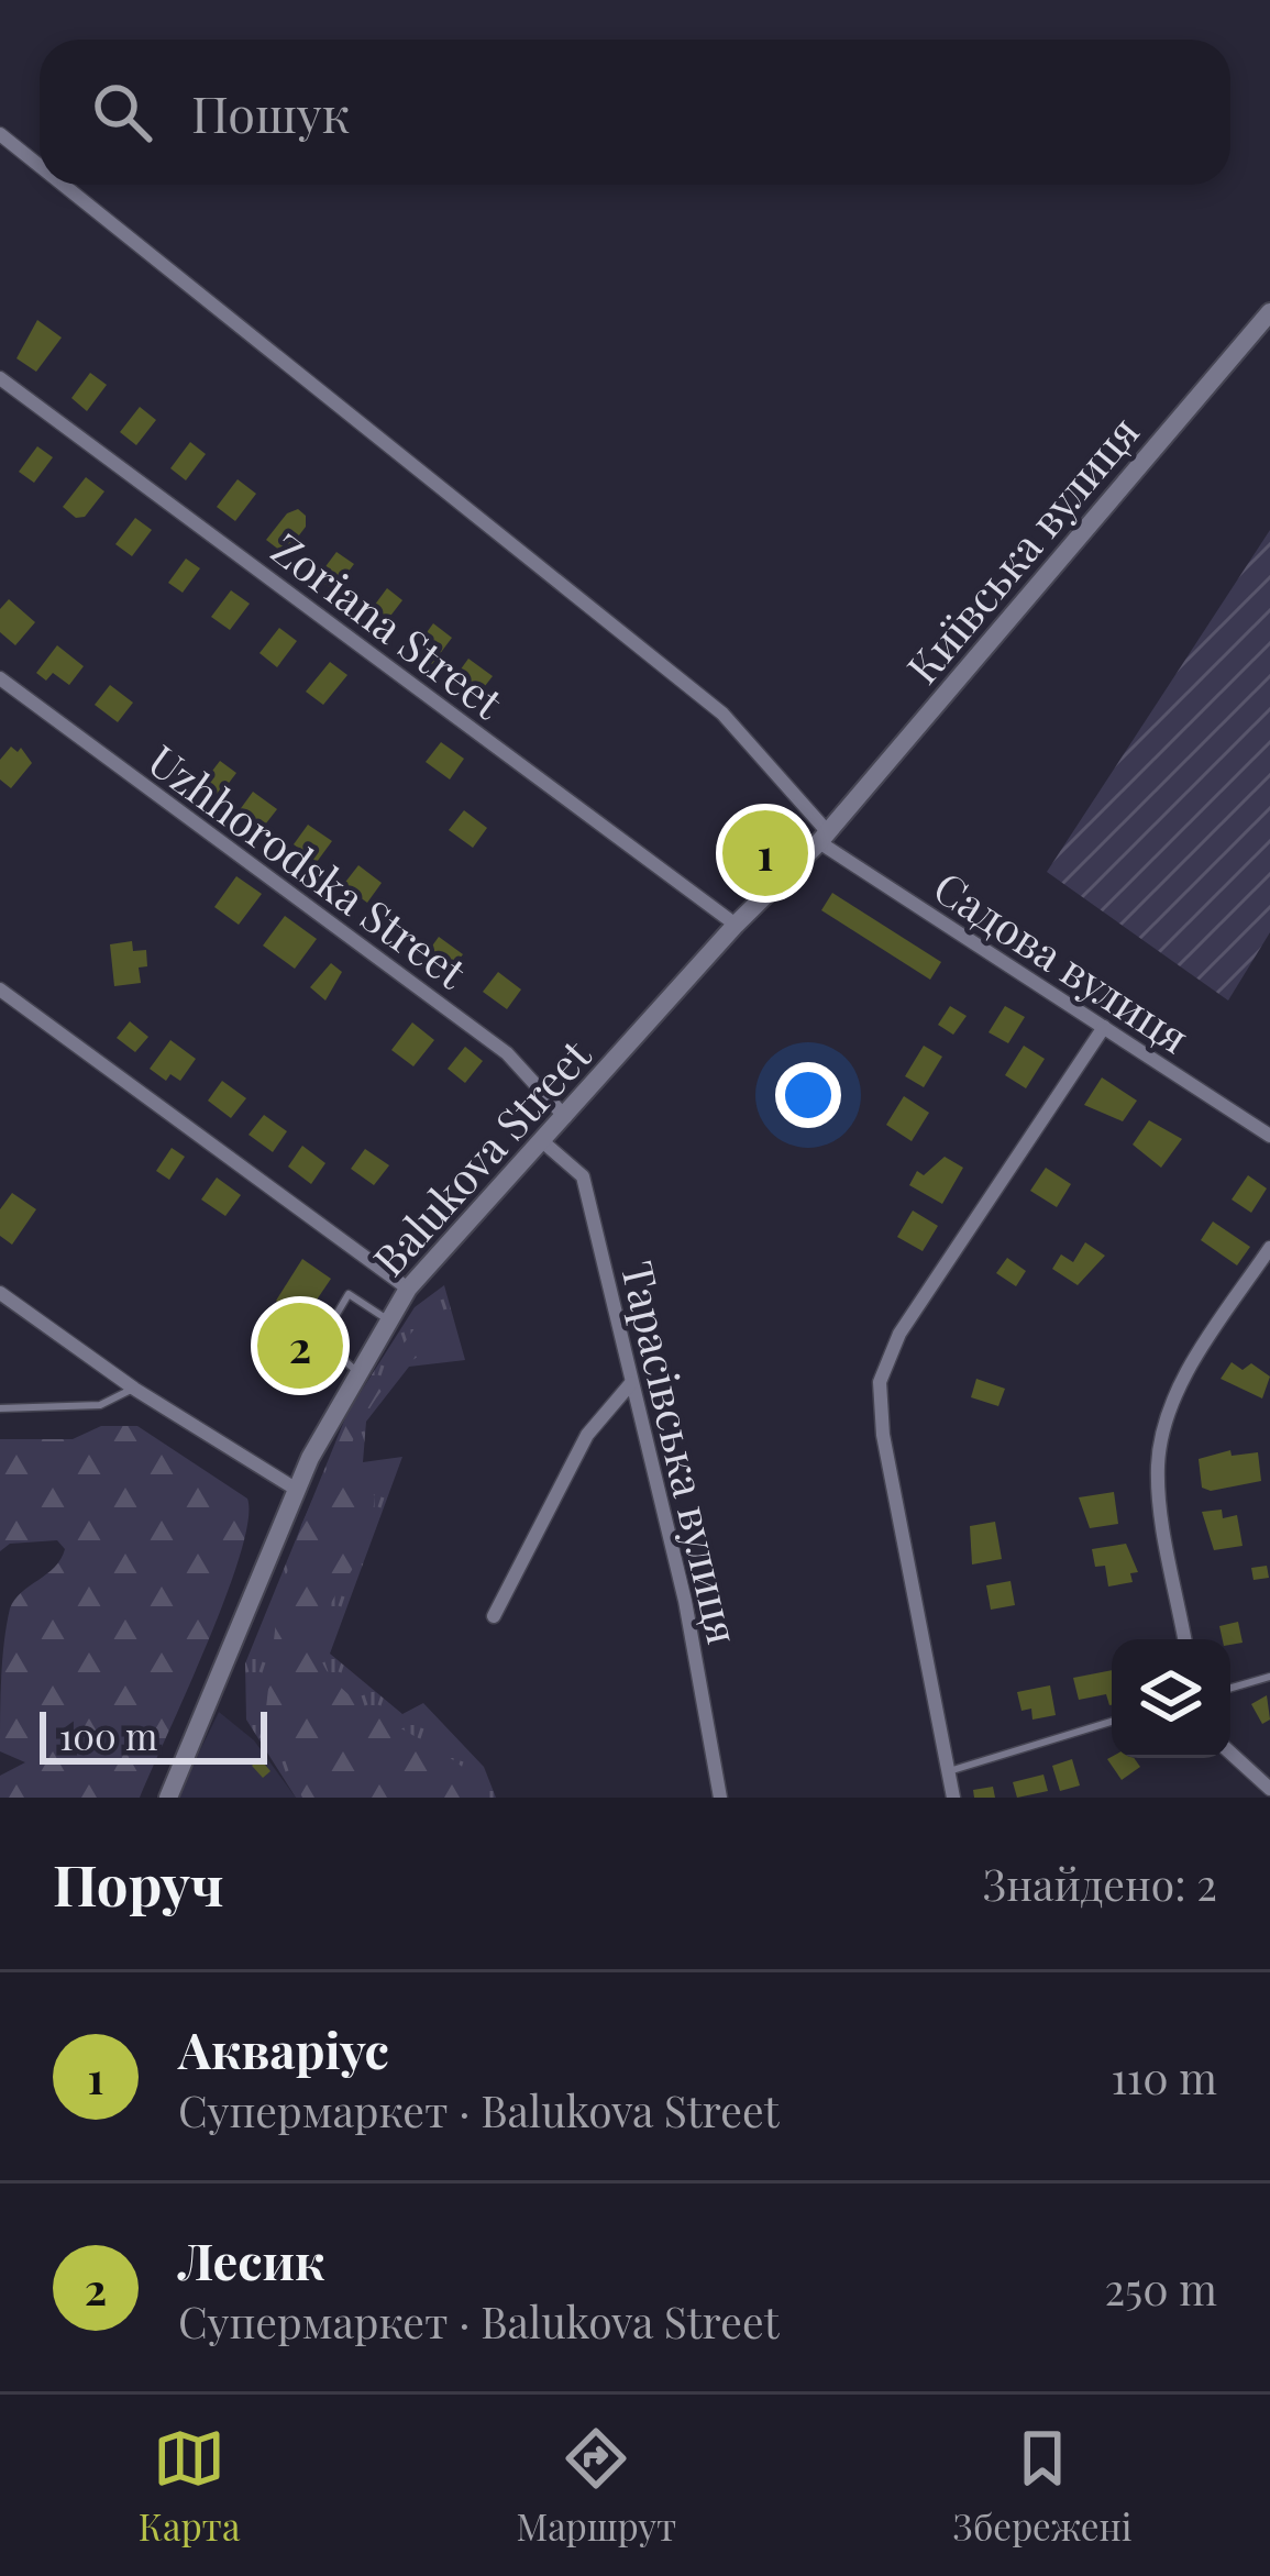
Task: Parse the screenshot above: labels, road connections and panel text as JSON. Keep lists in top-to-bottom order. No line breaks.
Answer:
{"streets":{"main road":["Київська вулиця","Balukova Street"],"street":["Zoriana Street","Uzhhorodska Street","Садова вулиця","Тарасівська вулиця"]},"crossings":[["Київська вулиця","Садова вулиця"],["Київська вулиця","Balukova Street"],["Zoriana Street","Balukova Street"],["Uzhhorodska Street","Balukova Street"],["Садова вулиця","Balukova Street"],["Balukova Street","Тарасівська вулиця"]],"scale_bar":"100 m","page":{"search":"Пошук","pins":["1","2"],"scale":"100 m","heading":["Поруч","Знайдено: 2"],"list":[{"mark":"1","name":"Акваріус","note":"Супермаркет · Balukova Street","value":"110 m"},{"mark":"2","name":"Лесик","note":"Супермаркет · Balukova Street","value":"250 m"}],"nav":["Карта","Маршрут","Збережені"]}}
